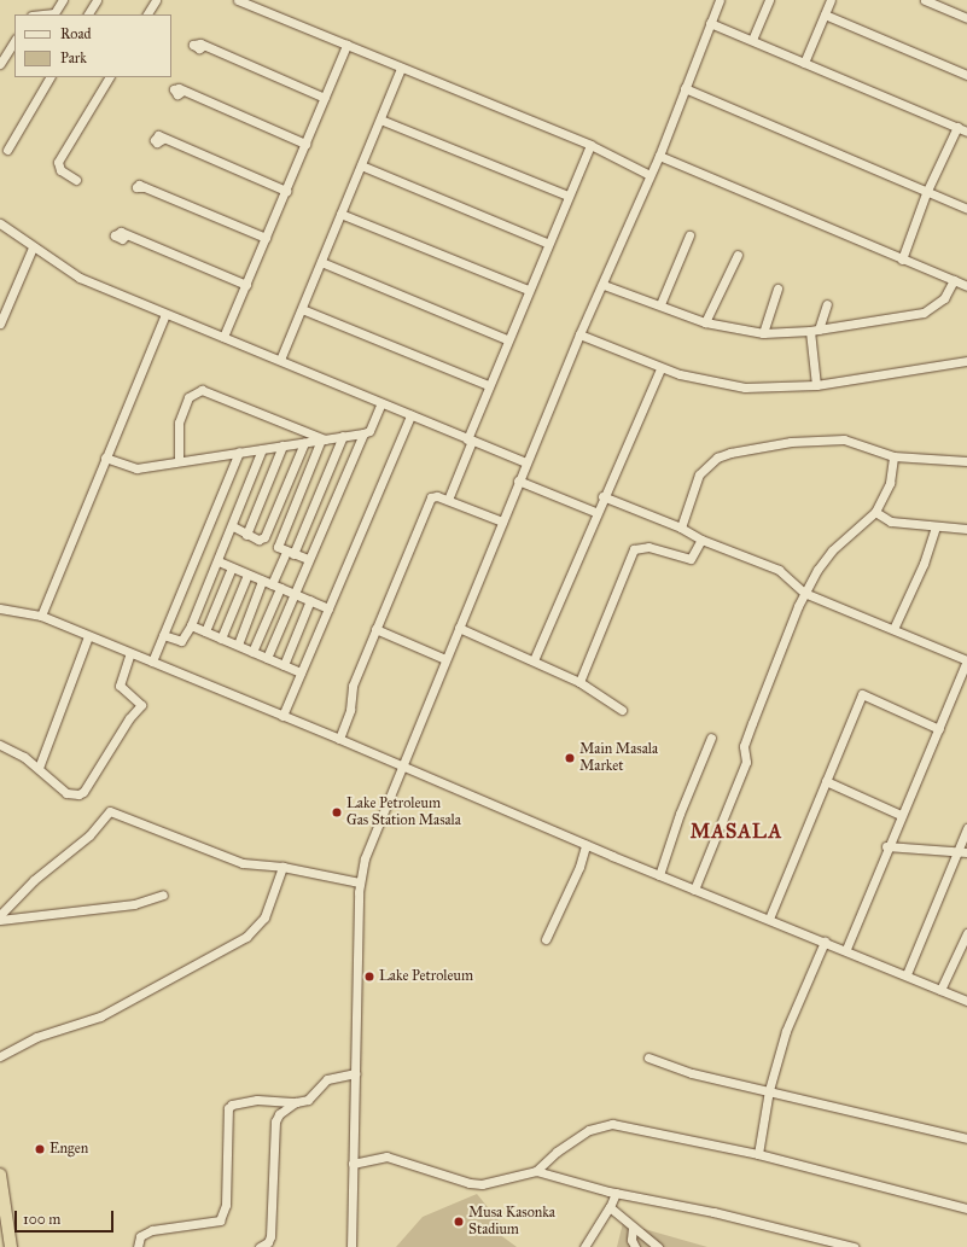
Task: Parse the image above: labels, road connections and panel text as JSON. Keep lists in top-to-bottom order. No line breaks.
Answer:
{"districts":["MASALA"],"places":["Main Masala Market","Lake Petroleum Gas Station Masala","Lake Petroleum","Engen","Musa Kasonka Stadium"],"legend":["Road","Park"],"scale_bar":"100 m"}
